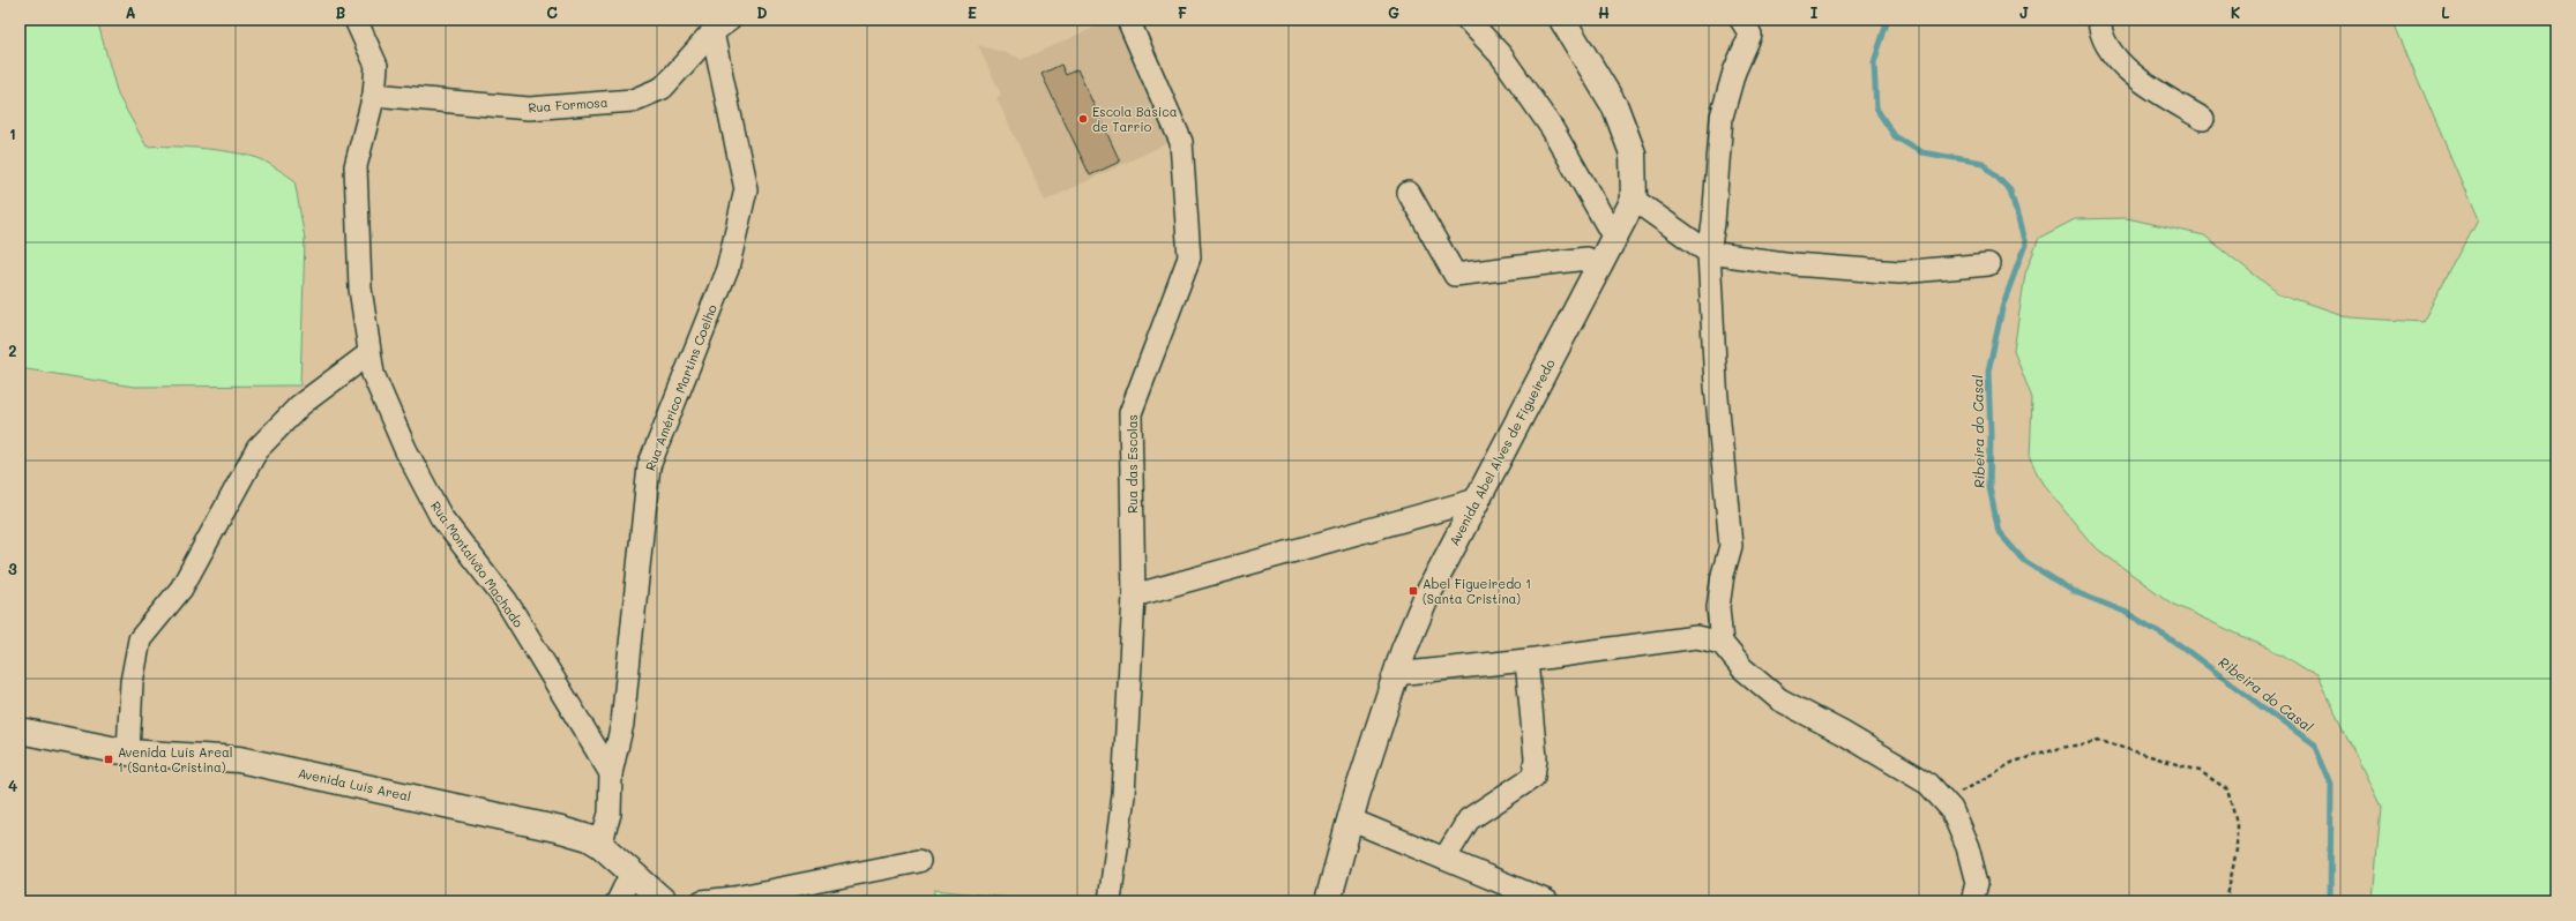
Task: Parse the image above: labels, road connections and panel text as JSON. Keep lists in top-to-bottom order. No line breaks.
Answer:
{"streets":{"main road":["Avenida Abel Alves de Figueiredo","Avenida Luís Areal"],"street":["Rua Formosa","Rua Américo Martins Coelho","Rua das Escolas","Rua Montalvão Machado"]},"crossings":[["Rua Formosa","Rua Américo Martins Coelho"],["Rua Formosa","Rua Montalvão Machado"],["Rua Américo Martins Coelho","Rua Montalvão Machado"],["Rua Américo Martins Coelho","Avenida Luís Areal"]],"water":["Ribeira do Casal"],"places":{"other":["Escola Básica de Tarrio"],"transit":["Abel Figueiredo 1 (Santa Cristina)","Avenida Luís Areal 1 (Santa Cristina)"]},"grid":{"columns":["A","B","C","D","E","F","G","H","I","J","K","L"],"rows":["1","2","3","4"]}}
